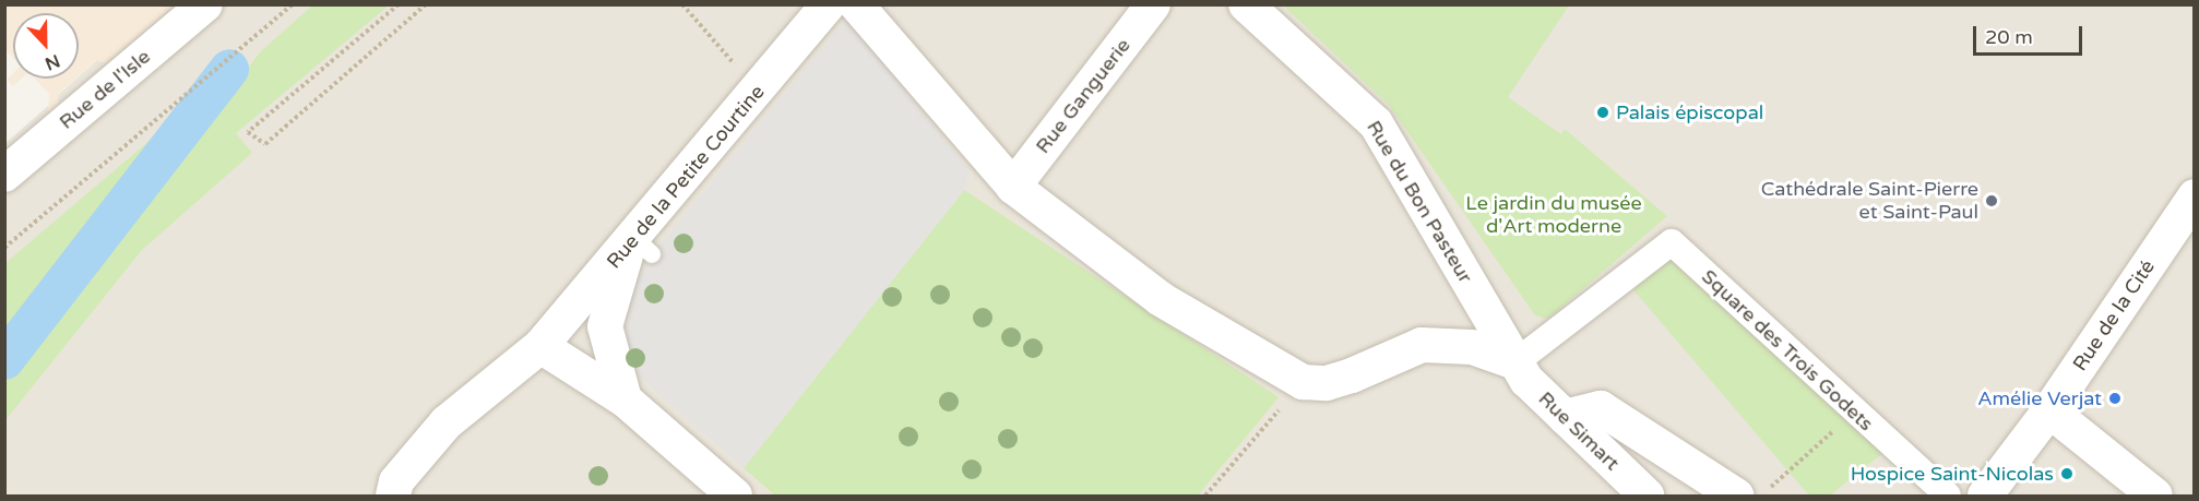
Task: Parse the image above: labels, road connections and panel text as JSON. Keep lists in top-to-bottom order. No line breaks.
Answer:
{"streets":{"street":["Rue de l'Isle","Rue Ganguerie","Rue de la Petite Courtine","Rue du Bon Pasteur","Rue de la Cité","Square des Trois Godets","Rue Simart"]},"crossings":[["Rue du Bon Pasteur","Square des Trois Godets"],["Rue du Bon Pasteur","Rue Simart"],["Square des Trois Godets","Rue Simart"]],"parks":["Le jardin du musée d'Art moderne"],"places":["Palais épiscopal","Cathédrale Saint-Pierre et Saint-Paul","Amélie Verjat","Hospice Saint-Nicolas"],"scale_bar":"20 m","north":"bottom"}
